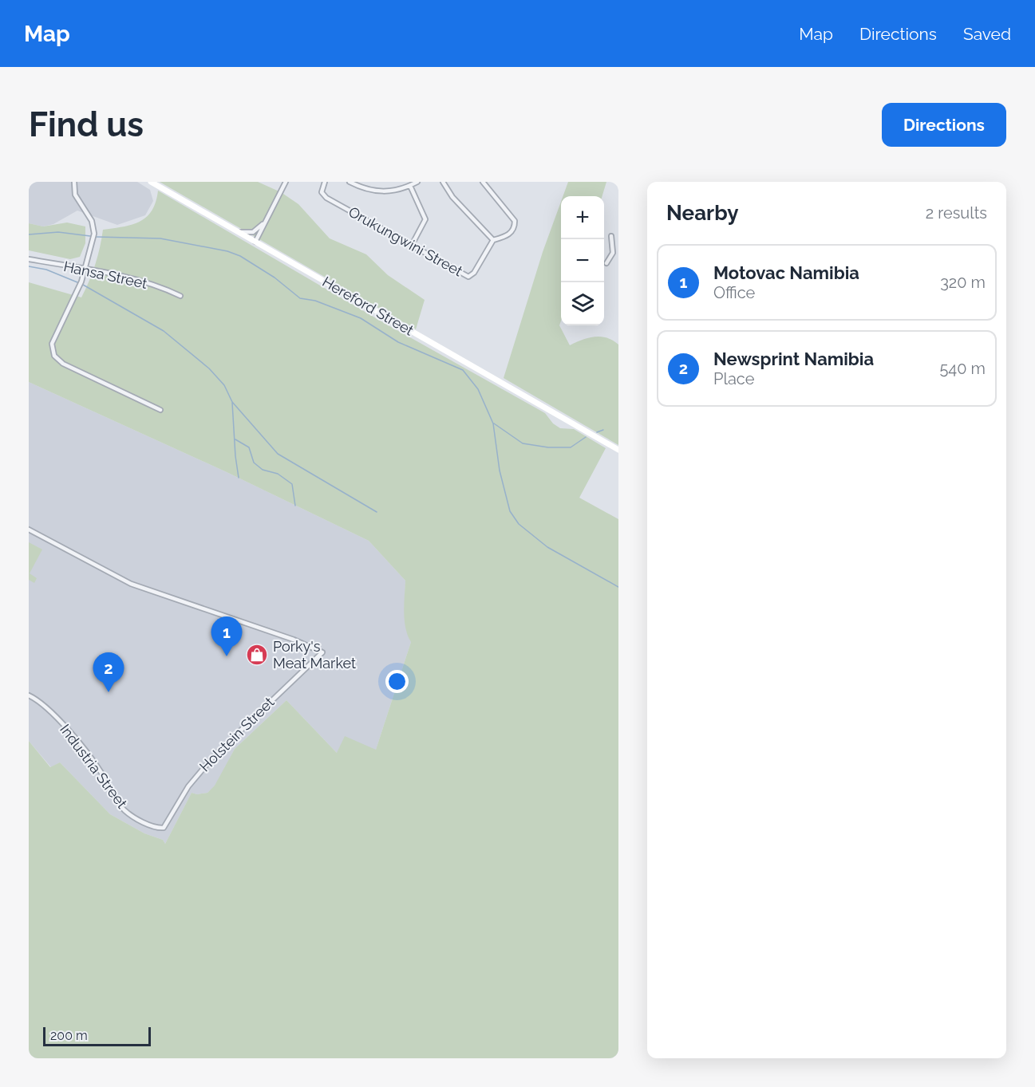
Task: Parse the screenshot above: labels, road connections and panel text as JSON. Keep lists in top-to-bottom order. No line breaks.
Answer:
{"streets":{"main road":["Hereford Street"],"street":["Orukungwini Street","Hansa Street","Holstein Street","Industria Street"]},"crossings":[["Holstein Street","Industria Street"]],"places":{"shop":["Porky's Meat Market"]},"scale_bar":"200 m","page":{"header":"Map","nav":["Map","Directions","Saved"],"buttons":"Directions","title":"Find us","heading":["Nearby","2 results"],"map_buttons":["+","−"],"list":[{"mark":"1","name":"Motovac Namibia","note":"Office","value":"320 m"},{"mark":"2","name":"Newsprint Namibia","note":"Place","value":"540 m"}],"pins":["1","2"],"scale":"200 m"}}
